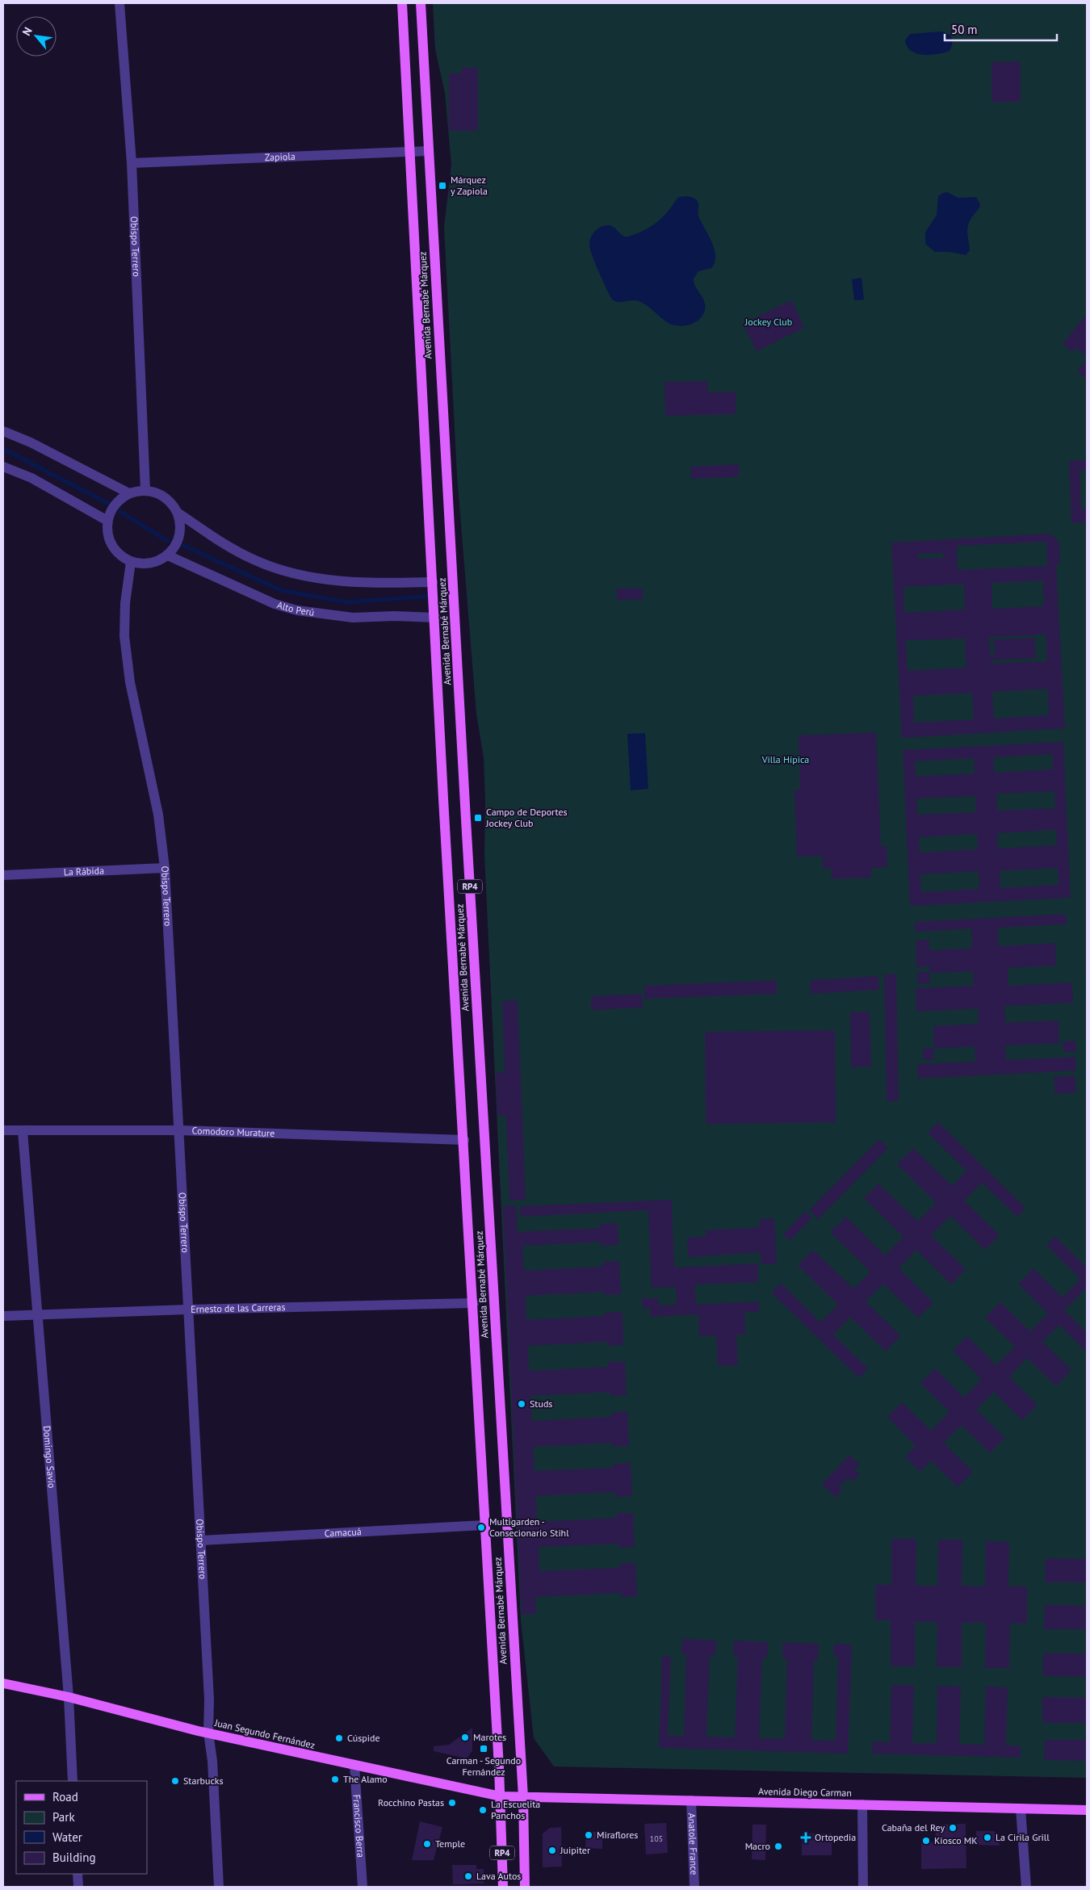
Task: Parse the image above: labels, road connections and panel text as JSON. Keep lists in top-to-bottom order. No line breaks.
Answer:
{"streets":{"main road":["Avenida Bernabé Márquez","RP4","Juan Segundo Fernández","Avenida Diego Carman"],"street":["Zapiola","Obispo Terrero","Alto Perú","La Rábida","Comodoro Murature","Ernesto de las Carreras","Domingo Savio","Camacuá","Francisco Berra","Anatole France"]},"crossings":[["Zapiola","Obispo Terrero"],["Zapiola","Avenida Bernabé Márquez"],["Obispo Terrero","Alto Perú"],["Obispo Terrero","La Rábida"],["Obispo Terrero","Comodoro Murature"],["Obispo Terrero","Ernesto de las Carreras"],["Obispo Terrero","Camacuá"],["Obispo Terrero","Juan Segundo Fernández"],["Avenida Bernabé Márquez","Alto Perú"],["Avenida Bernabé Márquez","Comodoro Murature"],["Avenida Bernabé Márquez","Ernesto de las Carreras"],["Avenida Bernabé Márquez","Camacuá"],["Avenida Bernabé Márquez","Juan Segundo Fernández"],["Avenida Bernabé Márquez","Avenida Diego Carman"],["Comodoro Murature","Domingo Savio"],["Ernesto de las Carreras","Domingo Savio"],["Domingo Savio","Juan Segundo Fernández"],["Juan Segundo Fernández","Avenida Diego Carman"],["Juan Segundo Fernández","Francisco Berra"],["Avenida Diego Carman","Anatole France"]],"parks":["Jockey Club","Villa Hípica"],"places":{"transit":["Márquez y Zapiola","Campo de Deportes Jockey Club","Carman - Segundo Fernández"],"other":["Studs","Multigarden - Consecionario Stihl","Marotes","Cúspide","The Alamo","Starbucks","Rocchino Pastas","La Escuelita Panchos","Cabaña del Rey","Miraflores","La Cirila Grill","Kiosco MK","Temple","Macro","Juipiter","Lava Autos"],"health":["Ortopedia"]},"house_numbers":["105"],"legend":["Road","Park","Water","Building"],"scale_bar":"50 m","north":"top left"}
